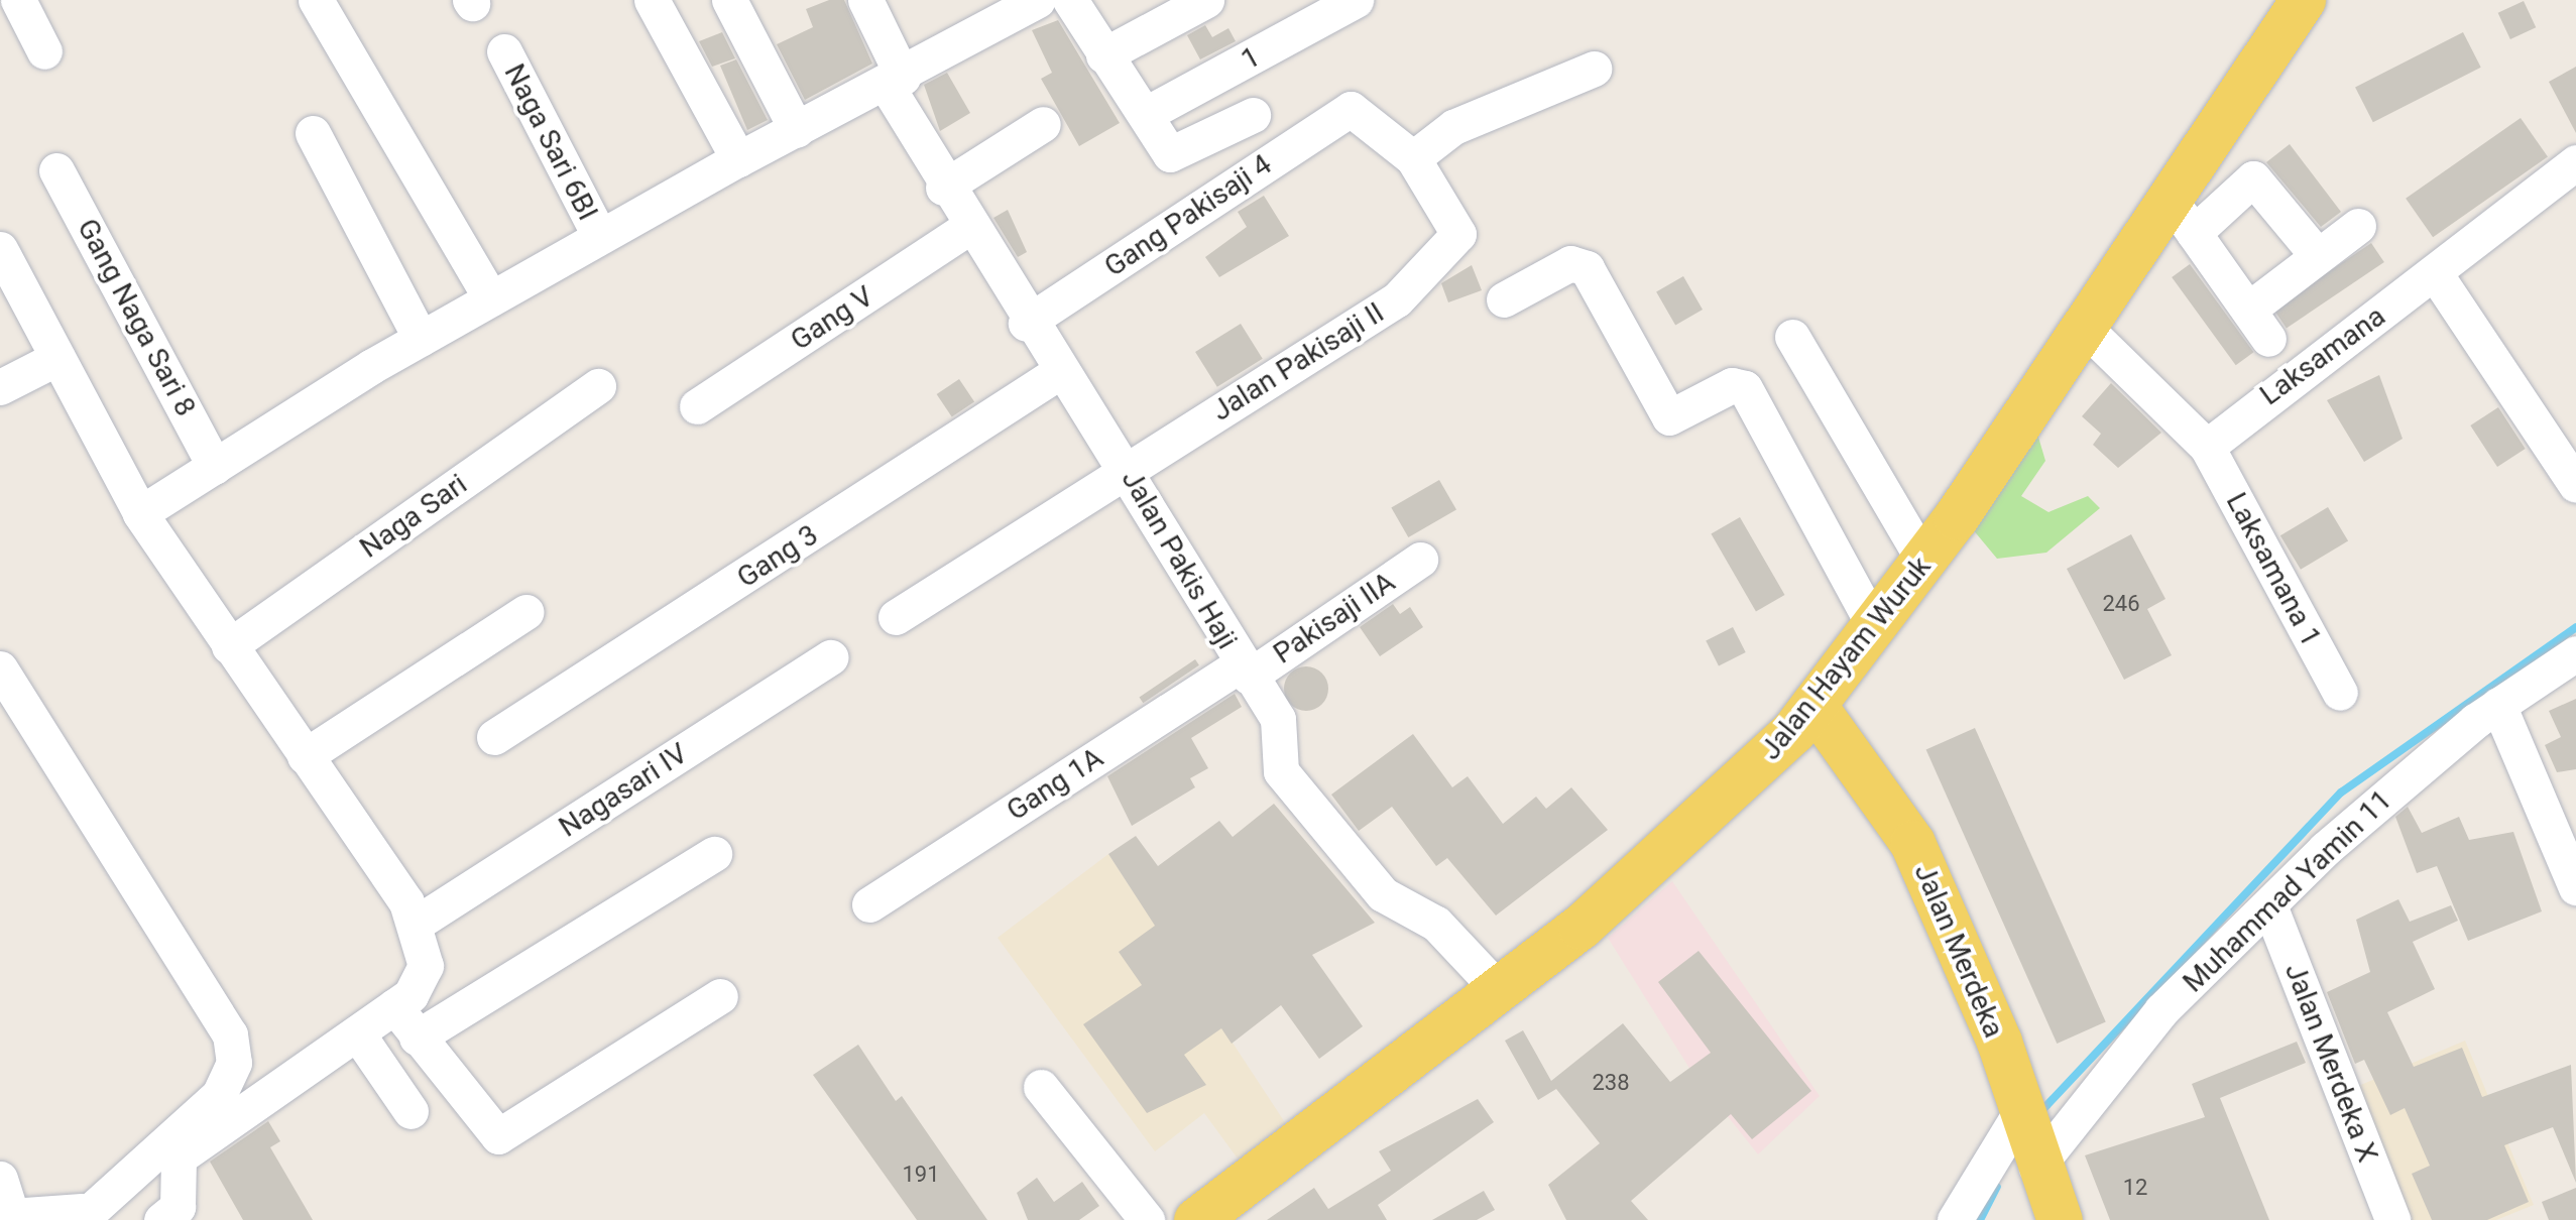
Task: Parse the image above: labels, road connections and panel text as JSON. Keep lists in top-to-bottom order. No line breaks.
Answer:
{"streets":{"main road":["Jalan Hayam Wuruk","Jalan Merdeka"],"street":["1","Naga Sari 6BI","Gang Pakisaji 4","Gang Naga Sari 8","Gang V","Laksamana","Jalan Pakisaji II","Naga Sari","Gang 3","Jalan Pakis Haji","Laksamana 1","Pakisaji IIA","Gang 1A","Nagasari IV","Muhammad Yamin 11","Jalan Merdeka X"]},"crossings":[["Gang Pakisaji 4","Jalan Pakisaji II"],["Gang Pakisaji 4","Jalan Pakis Haji"],["Gang V","Jalan Pakis Haji"],["Laksamana","Laksamana 1"],["Jalan Pakisaji II","Jalan Pakis Haji"],["Gang 3","Jalan Pakis Haji"],["Jalan Pakis Haji","Pakisaji IIA"],["Jalan Pakis Haji","Jalan Hayam Wuruk"],["Jalan Pakis Haji","Gang 1A"],["Pakisaji IIA","Gang 1A"],["Jalan Hayam Wuruk","Jalan Merdeka"],["Muhammad Yamin 11","Jalan Merdeka"],["Muhammad Yamin 11","Jalan Merdeka X"]],"house_numbers":["246","238","191","12"]}
